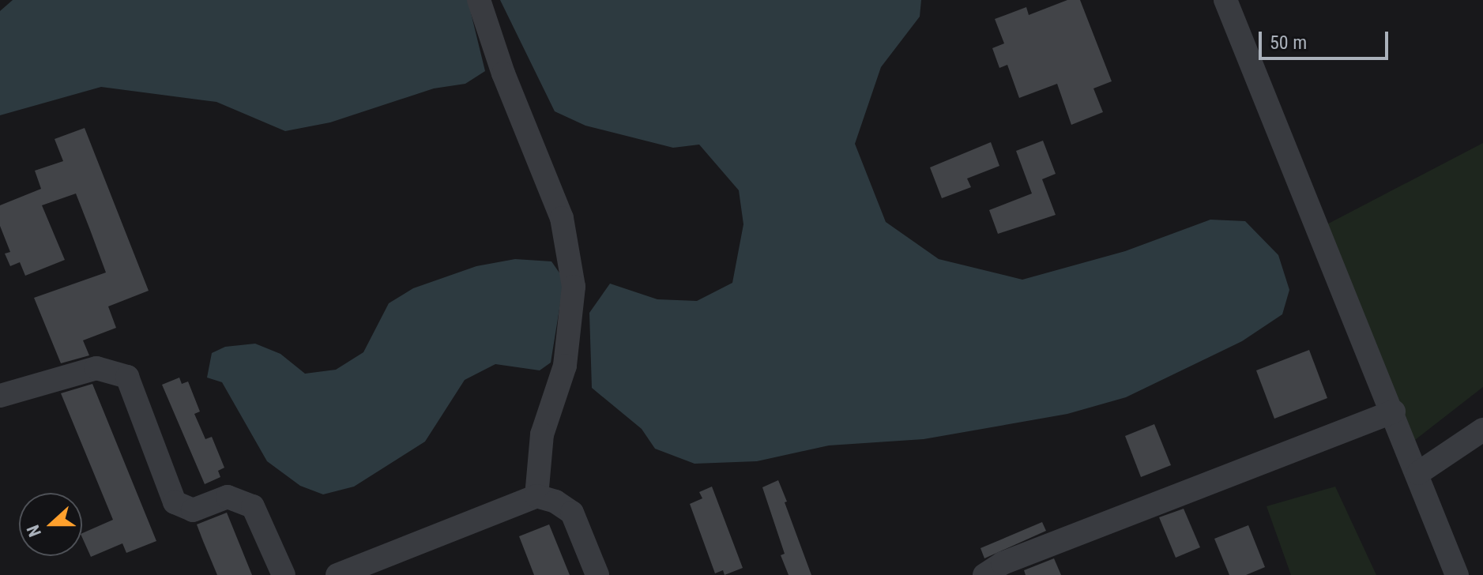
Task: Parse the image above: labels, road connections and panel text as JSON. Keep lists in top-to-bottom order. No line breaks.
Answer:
{"scale_bar":"50 m","north":"left"}
